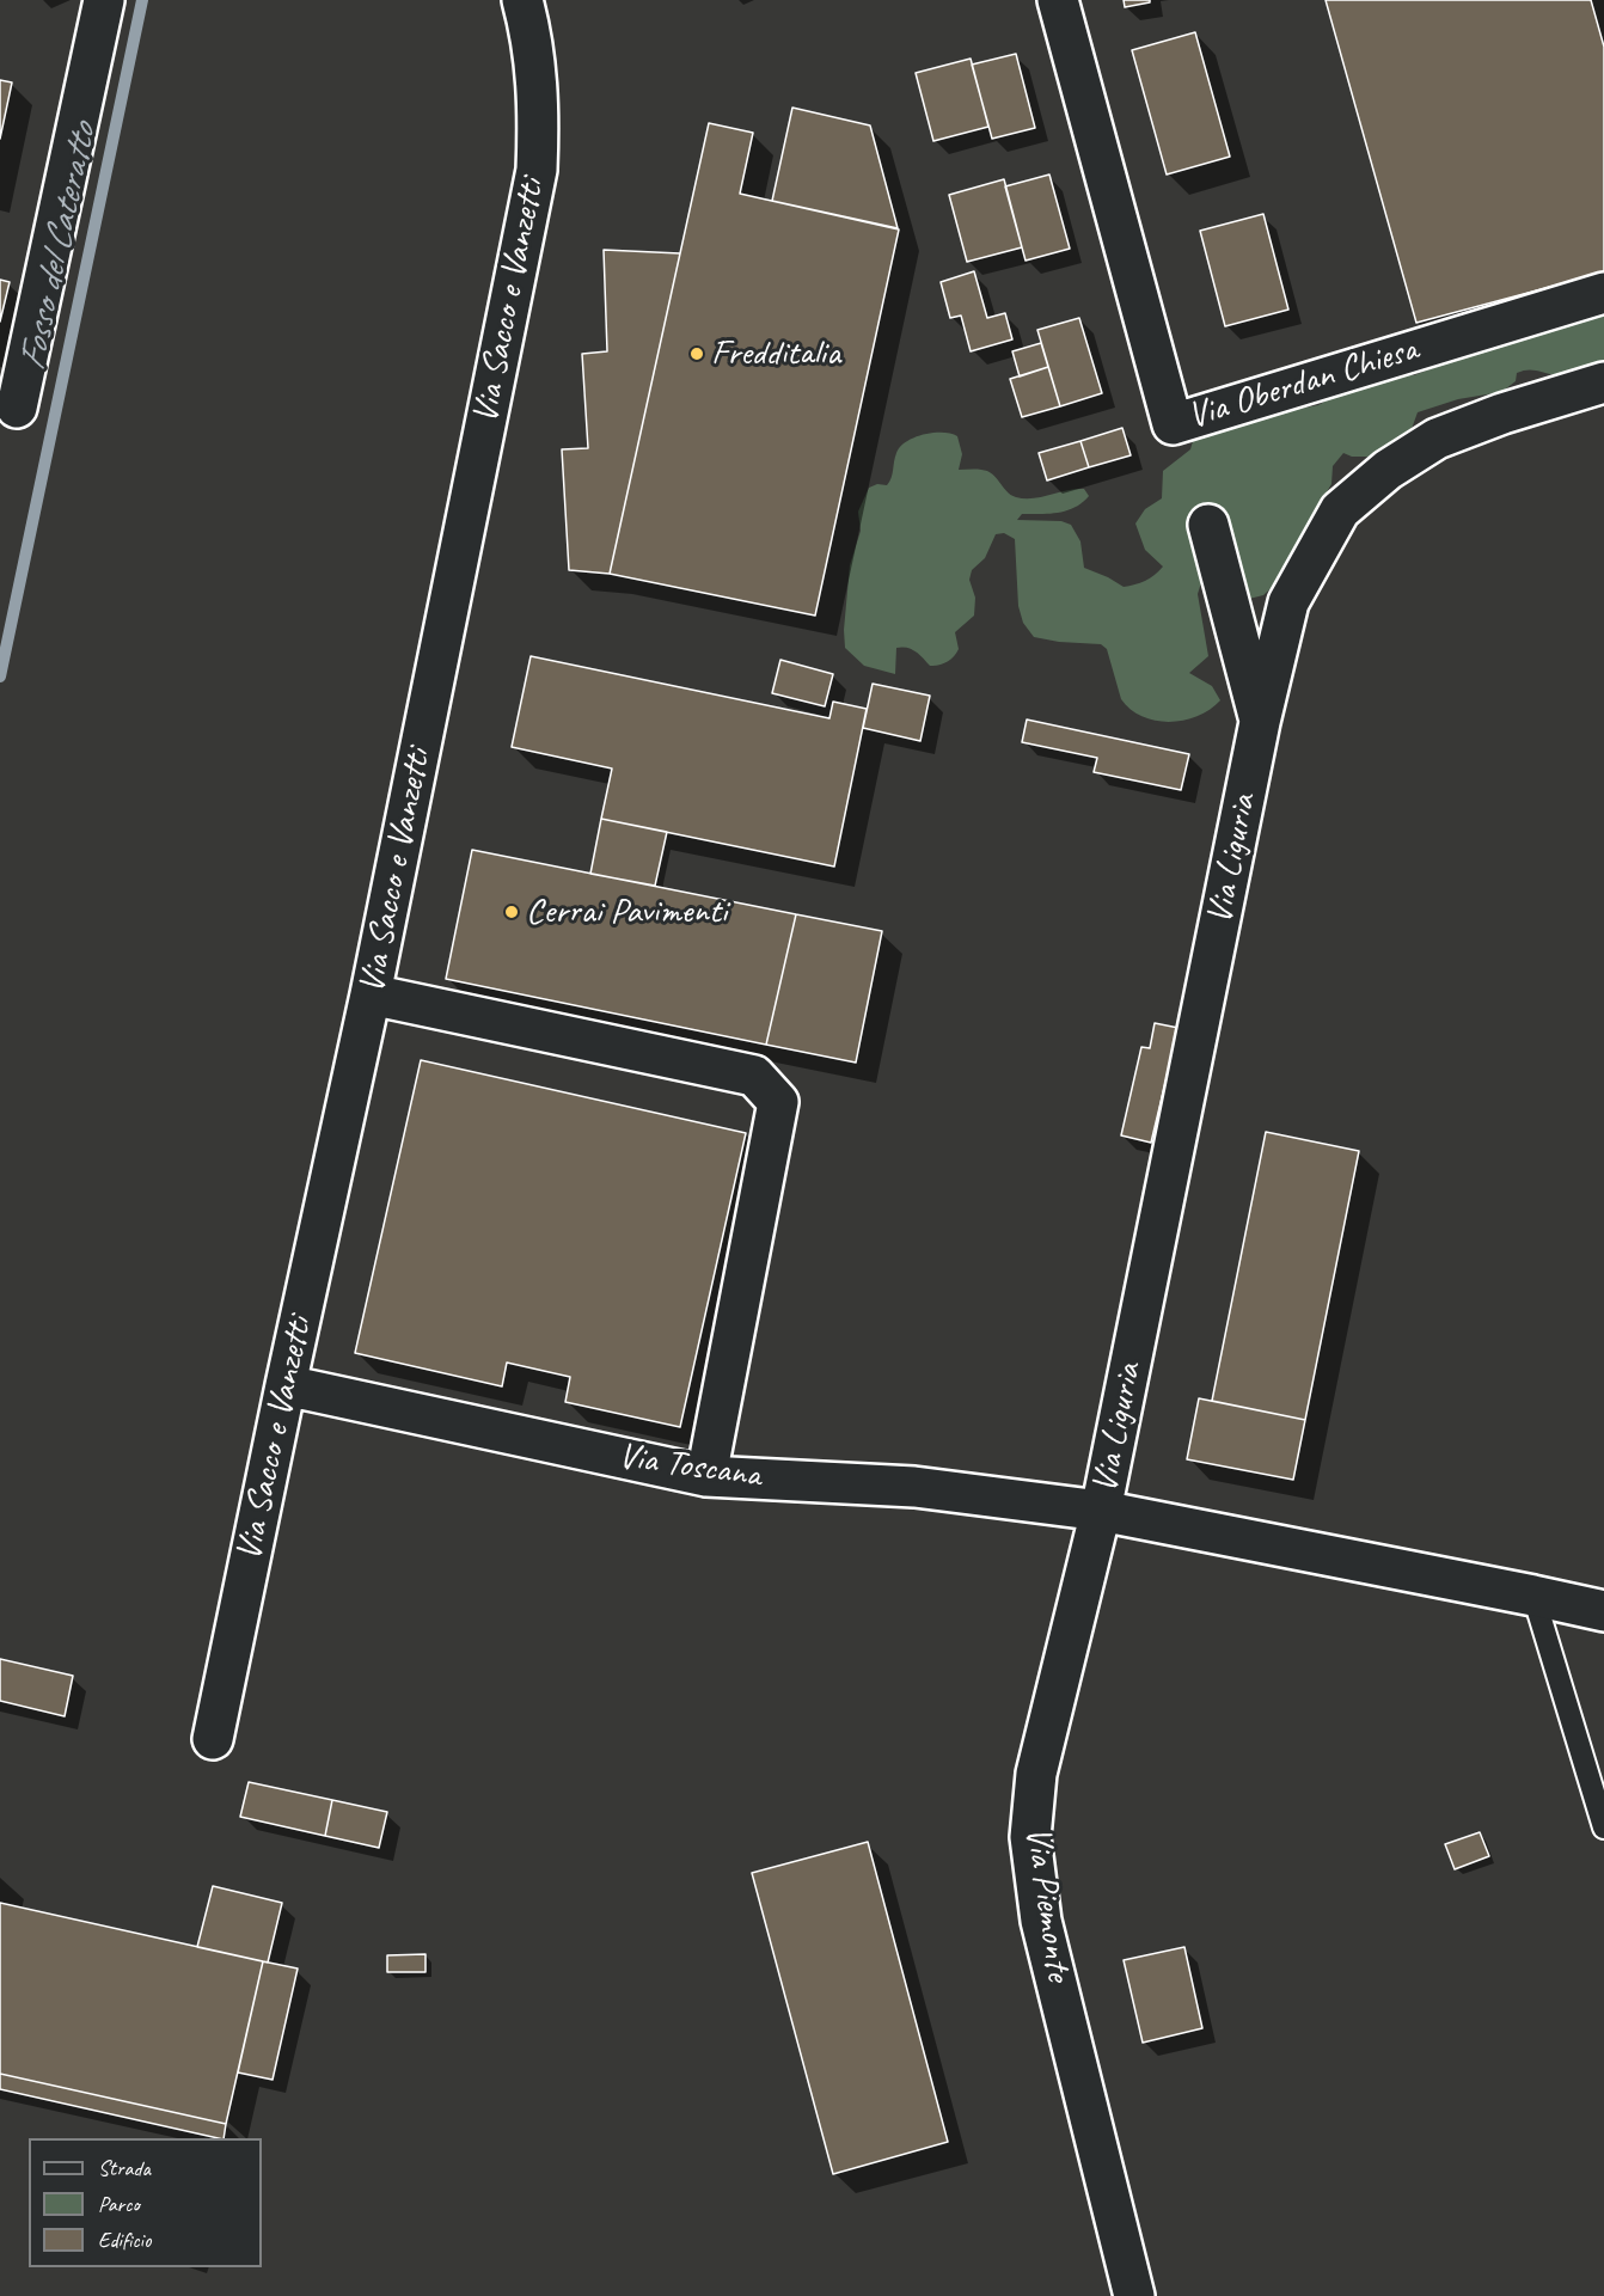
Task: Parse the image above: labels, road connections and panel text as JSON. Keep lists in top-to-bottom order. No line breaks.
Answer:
{"streets":{"street":["Via Sacco e Vanzetti","Via Oberdan Chiesa","Via Liguria","Via Toscana","Via Piemonte"]},"crossings":[["Via Sacco e Vanzetti","Via Toscana"],["Via Liguria","Via Toscana"],["Via Liguria","Via Piemonte"],["Via Toscana","Via Piemonte"]],"water":["Fosso del Cateratto"],"places":["Fredditalia","Cerrai Pavimenti"],"legend":["Strada","Parco","Edificio"]}
